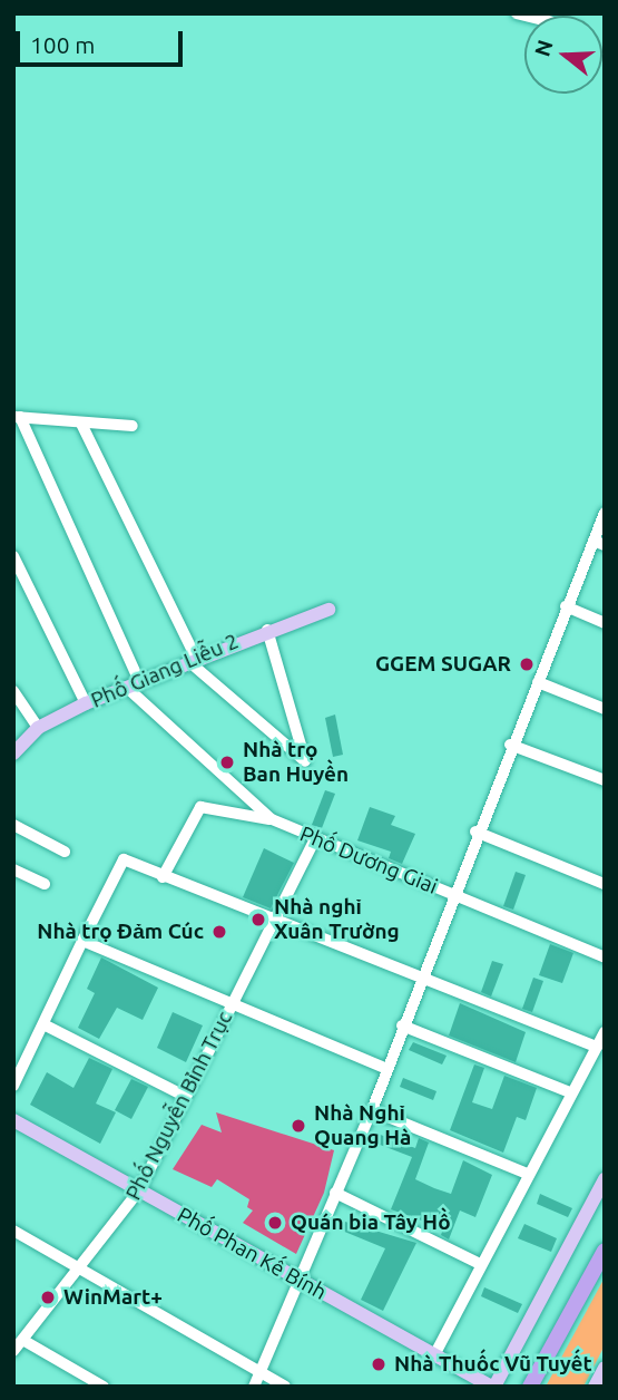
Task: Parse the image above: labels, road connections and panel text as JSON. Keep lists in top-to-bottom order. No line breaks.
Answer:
{"streets":{"main road":["Phố Giang Liễu 2","Phố Phan Kế Bính"],"street":["Phố Dương Giai","Phố Nguyễn Bỉnh Trục"]},"crossings":[["Phố Giang Liễu 2","Phố Dương Giai"],["Phố Dương Giai","Phố Nguyễn Bỉnh Trục"],["Phố Nguyễn Bỉnh Trục","Phố Phan Kế Bính"]],"places":["GGEM SUGAR","Nhà trọ Ban Huyền","Nhà nghỉ Xuân Trường","Nhà trọ Đảm Cúc","Nhà Nghỉ Quang Hà","Quán bia Tây Hồ","WinMart+","Nhà Thuốc Vũ Tuyết"],"scale_bar":"100 m","north":"left"}
